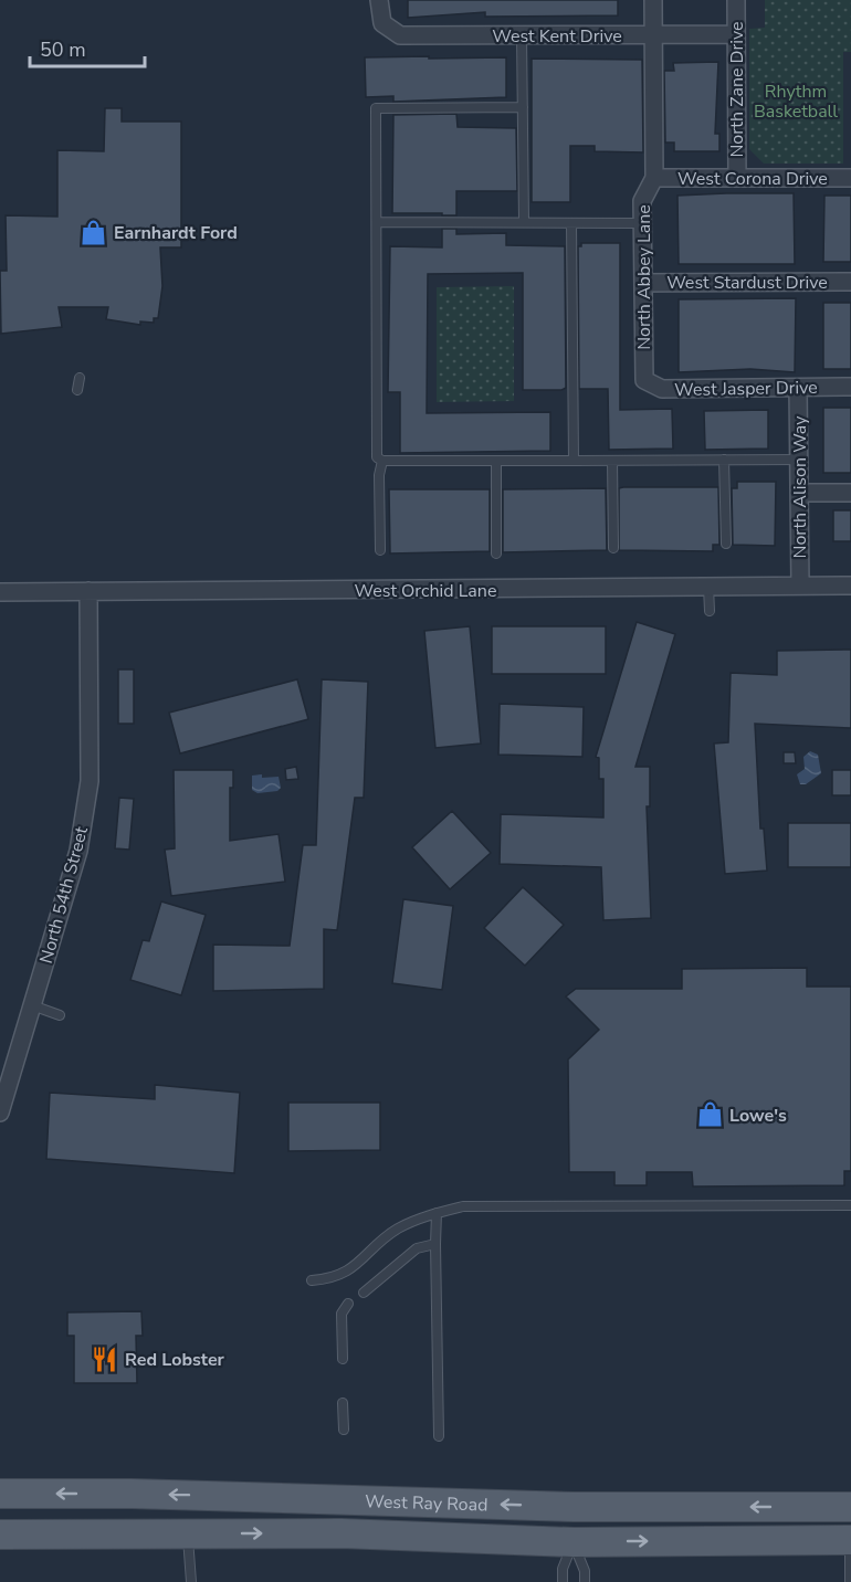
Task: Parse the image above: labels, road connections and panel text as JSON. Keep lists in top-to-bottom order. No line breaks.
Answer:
{"streets":{"main road":["West Ray Road"],"street":["West Kent Drive","North Zane Drive","West Corona Drive","North Abbey Lane","West Stardust Drive","West Jasper Drive","North Alison Way","West Orchid Lane","North 54th Street"]},"crossings":[["West Kent Drive","North Zane Drive"],["North Zane Drive","West Corona Drive"],["West Corona Drive","North Abbey Lane"],["North Abbey Lane","West Stardust Drive"],["North Abbey Lane","West Jasper Drive"],["West Jasper Drive","North Alison Way"],["North Alison Way","West Orchid Lane"],["West Orchid Lane","North 54th Street"]],"parks":["Rhythm Basketball"],"places":{"shop":["Earnhardt Ford","Lowe's"],"restaurant":["Red Lobster"]},"scale_bar":"50 m"}
